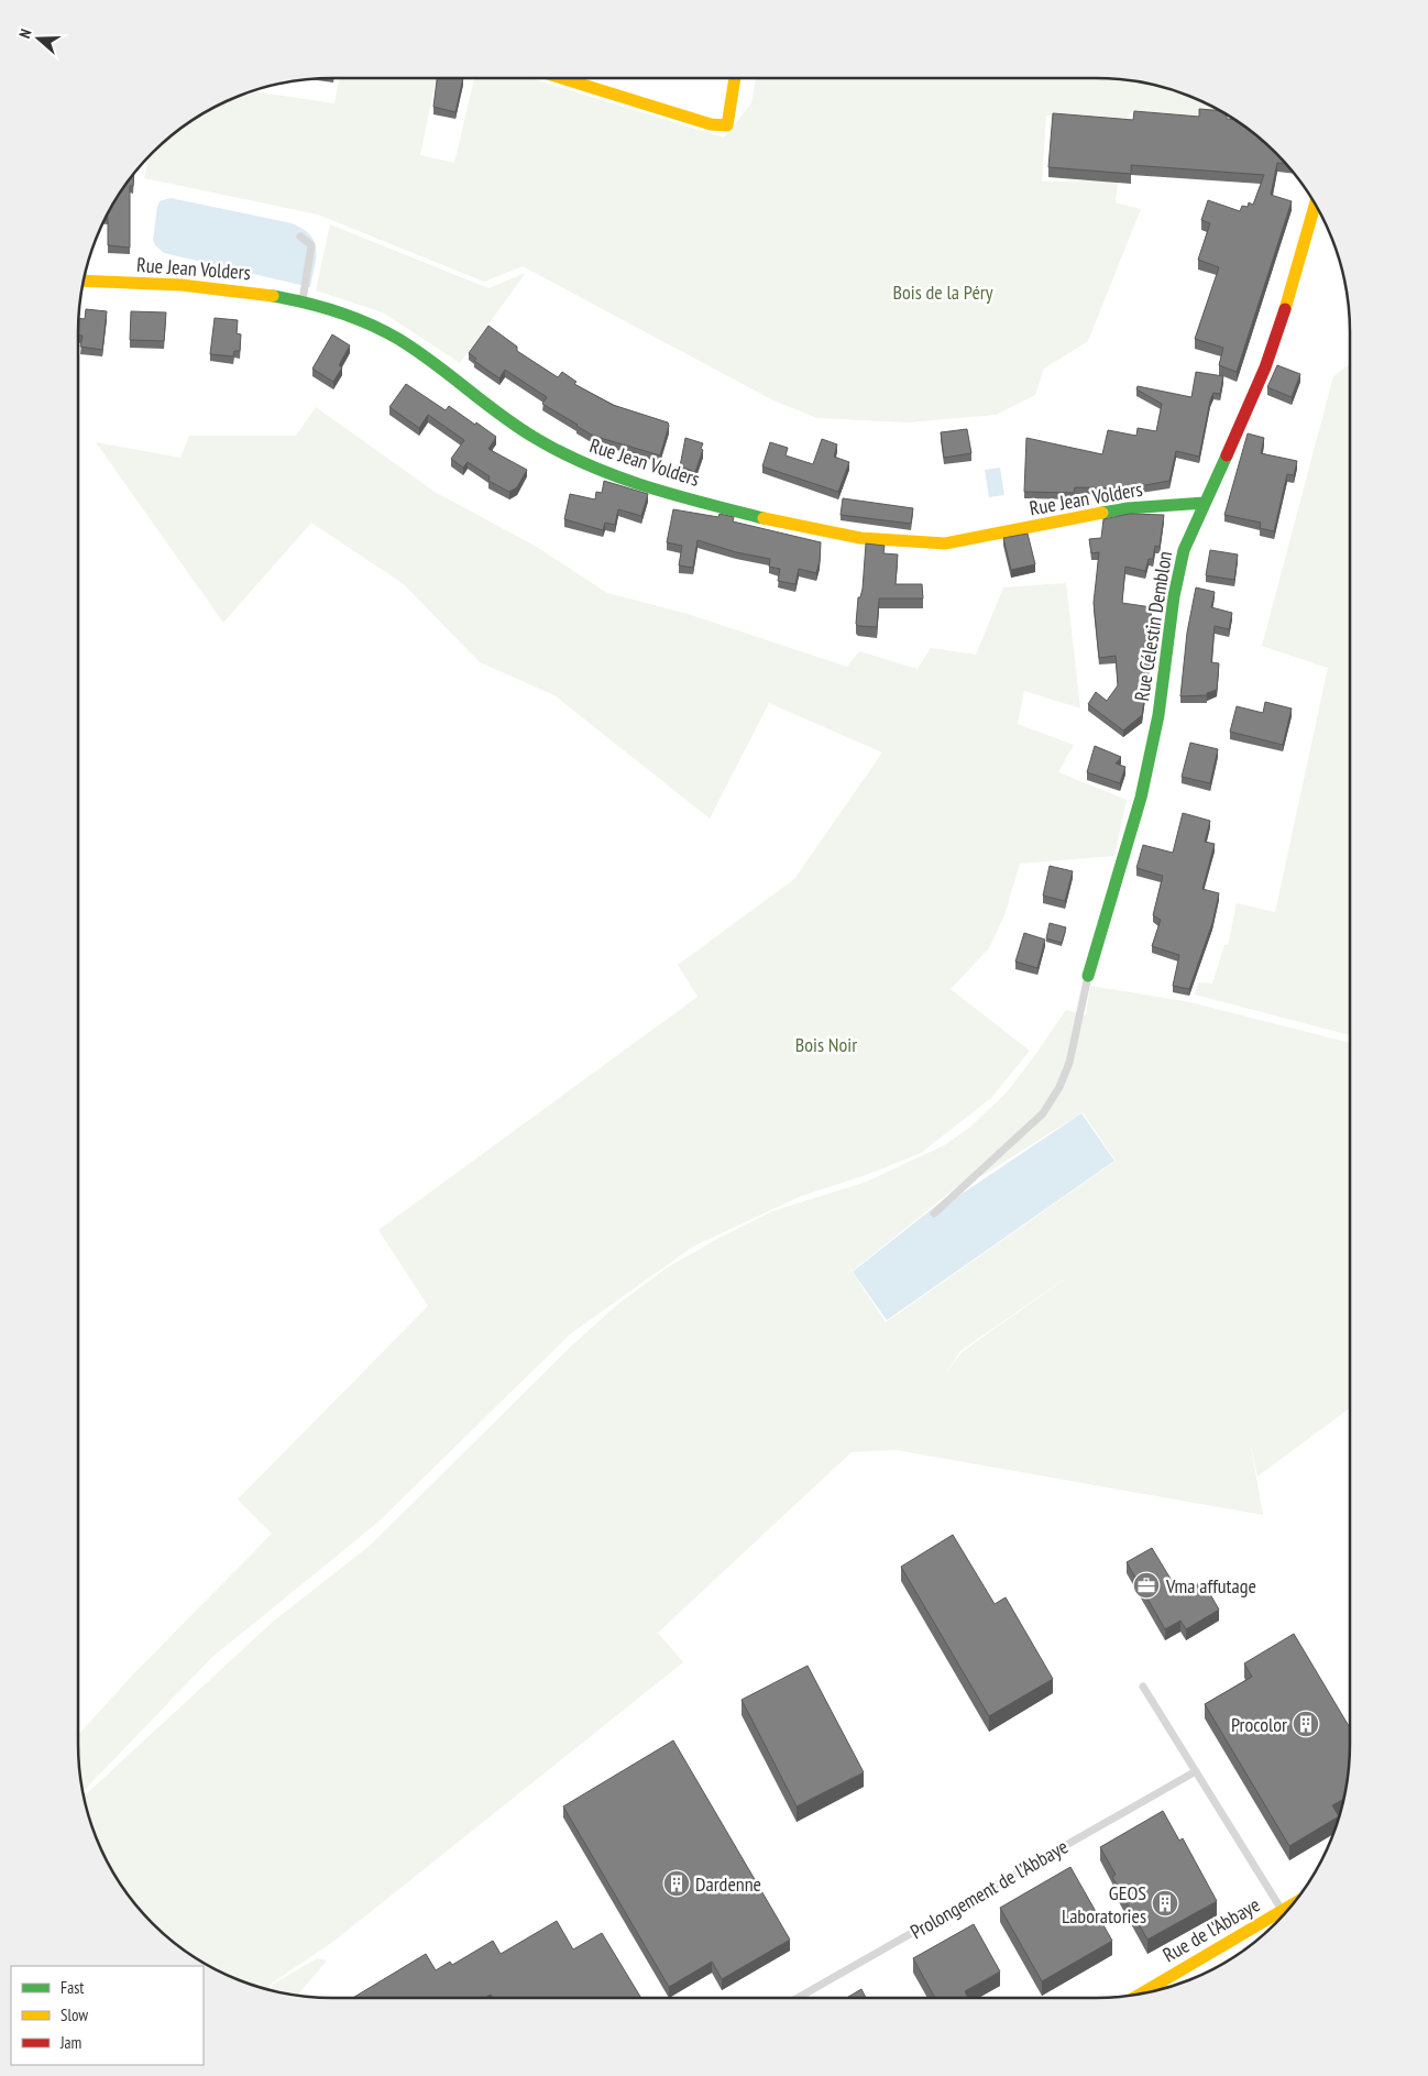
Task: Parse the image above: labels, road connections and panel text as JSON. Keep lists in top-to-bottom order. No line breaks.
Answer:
{"streets":{"street":["Rue Jean Volders","Rue Célestin Demblon","Rue de l'Abbaye"],"lane":["Prolongement de l'Abbaye"]},"crossings":[["Rue Jean Volders","Rue Célestin Demblon"]],"parks":["Bois de la Péry","Bois Noir"],"places":{"office":["Vma affutage"],"building":["Procolor","Dardenne","GEOS Laboratories"]},"legend":["Fast","Slow","Jam"],"north":"left"}
